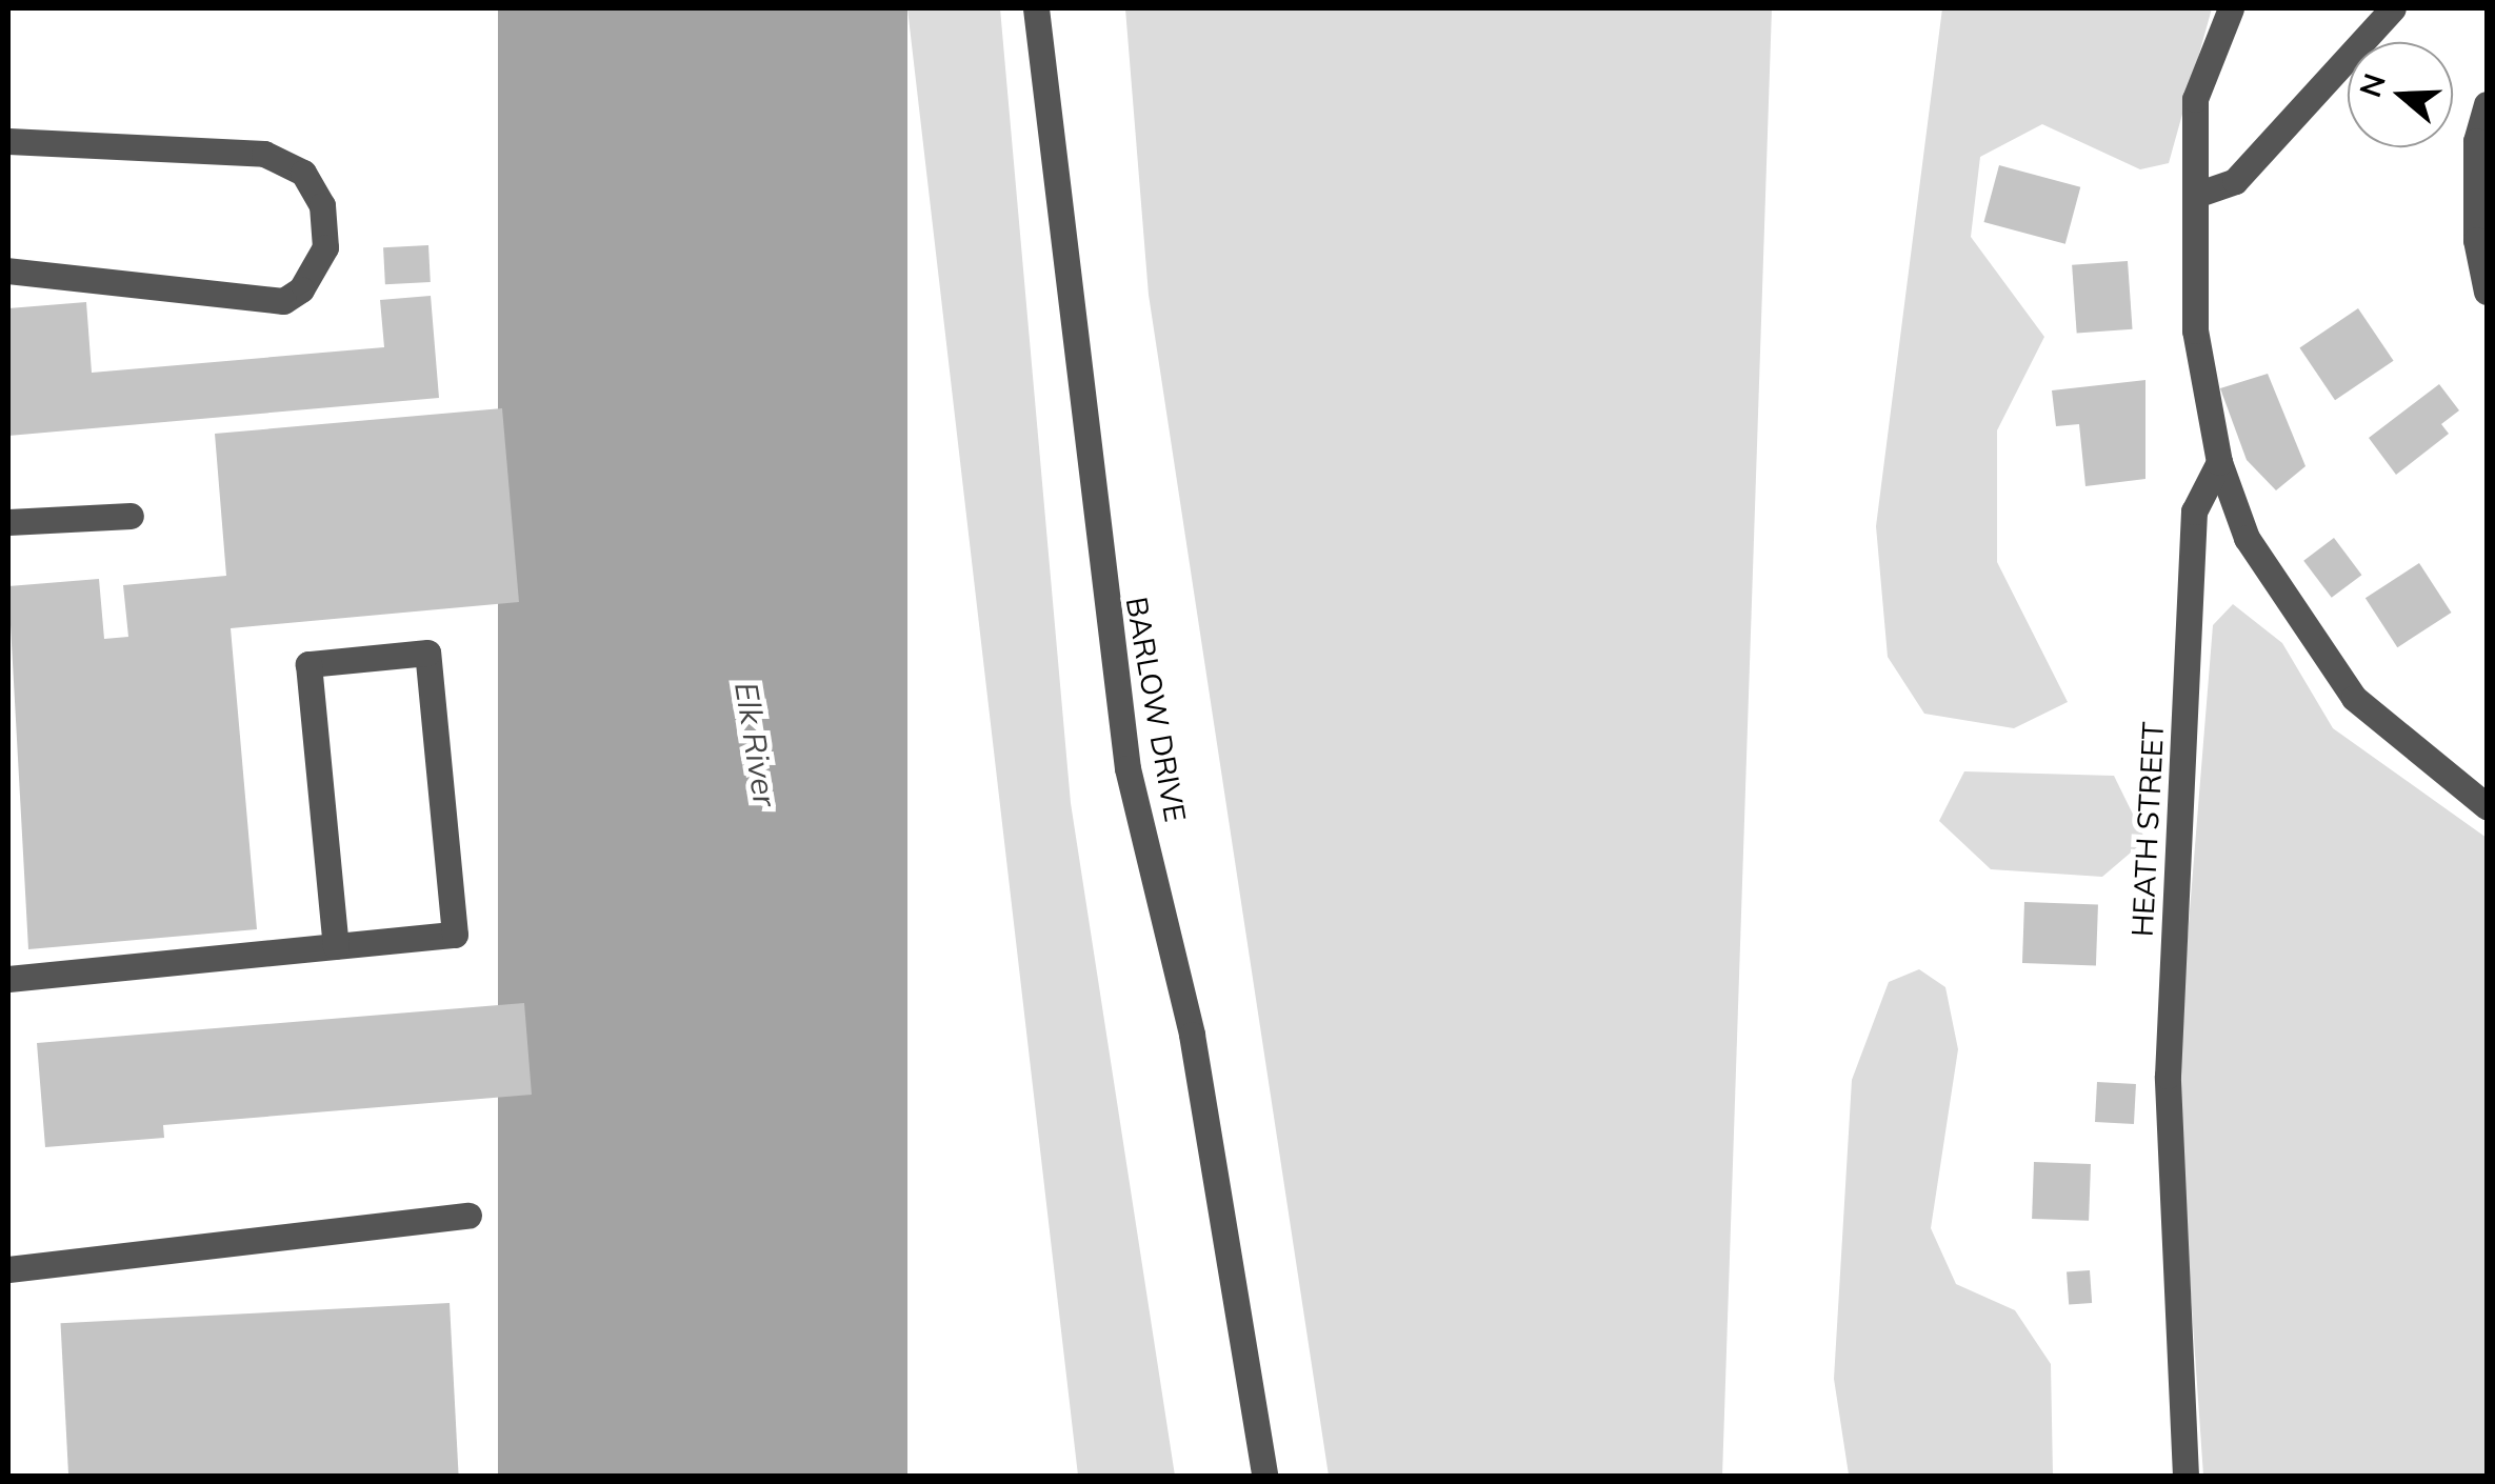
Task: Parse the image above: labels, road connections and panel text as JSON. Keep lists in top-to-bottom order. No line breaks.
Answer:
{"streets":{"street":["BARLOW DRIVE","HEATH STREET"]},"water":["Elk River"],"north":"left"}
